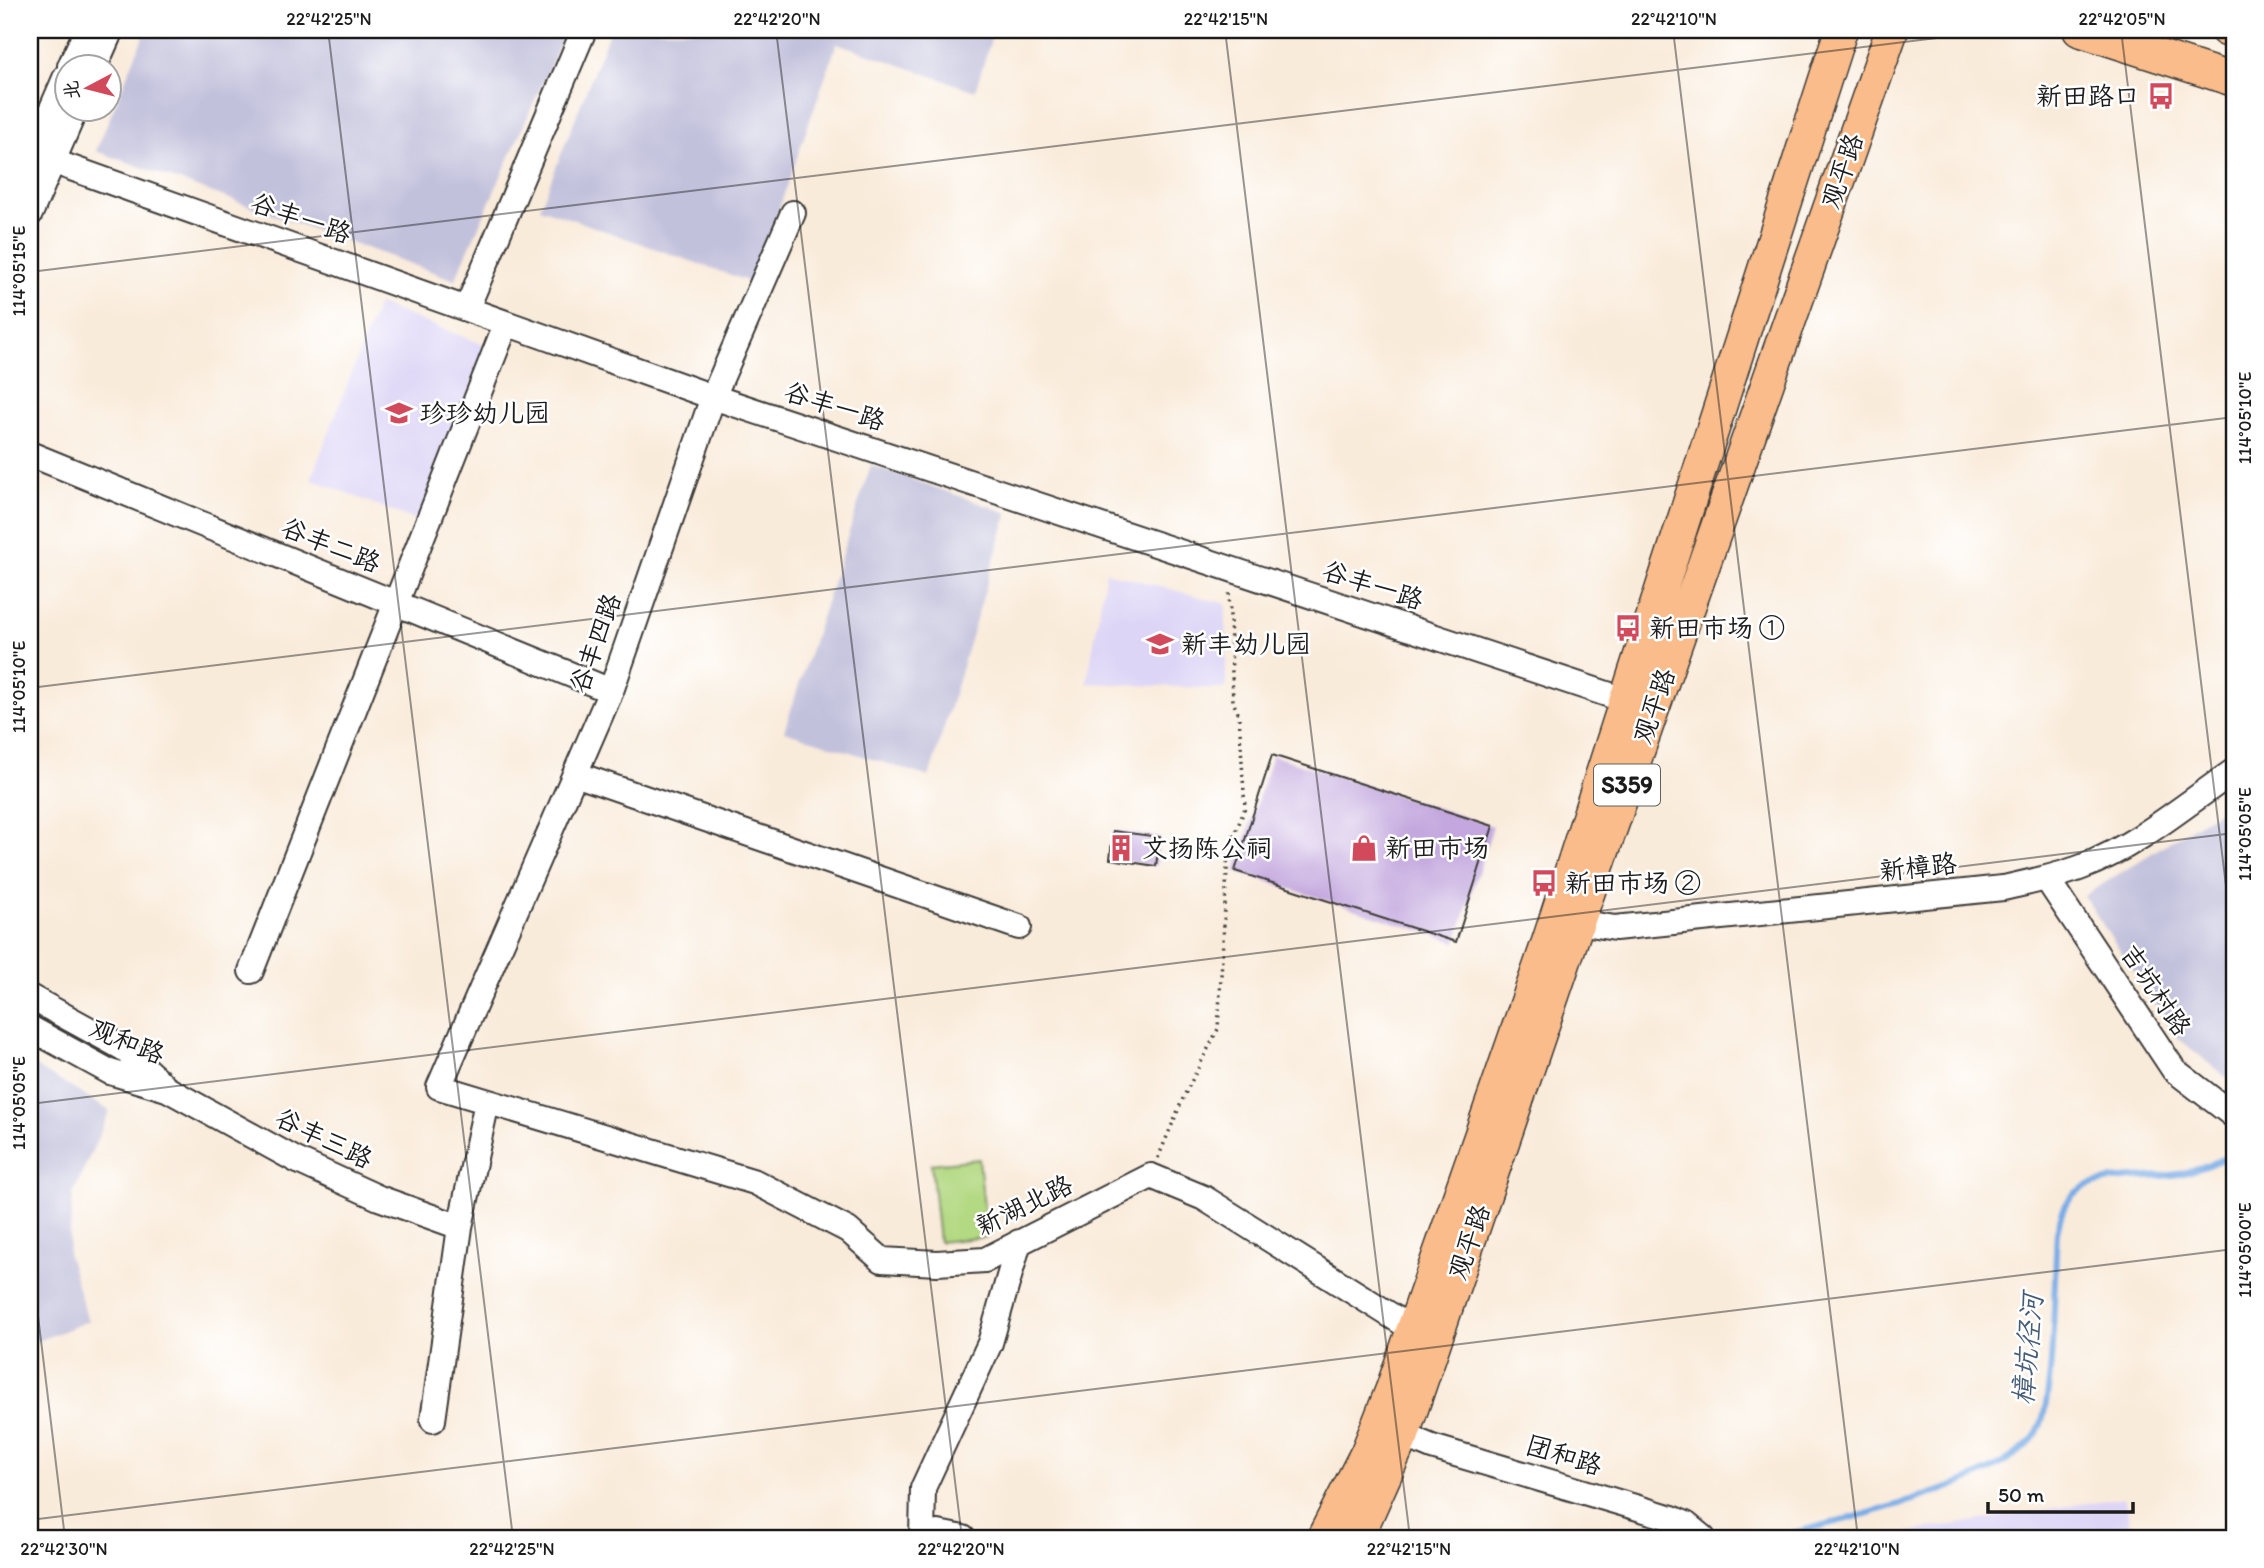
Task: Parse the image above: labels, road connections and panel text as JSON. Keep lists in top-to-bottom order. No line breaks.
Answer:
{"streets":{"main road":["观平路","S359"],"street":["谷丰一路","谷丰二路","谷丰四路","新樟路","吉坑村路","观和路","谷丰三路","新湖北路","团和路"]},"crossings":[["观平路","谷丰一路"],["观平路","新樟路"],["观平路","团和路"],["谷丰一路","谷丰四路"],["谷丰二路","谷丰四路"],["谷丰四路","新湖北路"],["新樟路","吉坑村路"],["观和路","谷丰三路"]],"water":["樟坑径河"],"places":{"bus stop":["新田路口","新田市场 ①","新田市场 ②"],"school or university":["珍珍幼儿园","新丰幼儿园"],"building":["文扬陈公祠"],"shop":["新田市场"]},"scale_bar":"50 m","north":"left","coordinates":["22°42'25\"N","22°42'20\"N","22°42'15\"N","22°42'10\"N","22°42'05\"N","114°05'15\"E","114°05'10\"E","114°05'05\"E","114°05'00\"E","22°42'30\"N"]}
